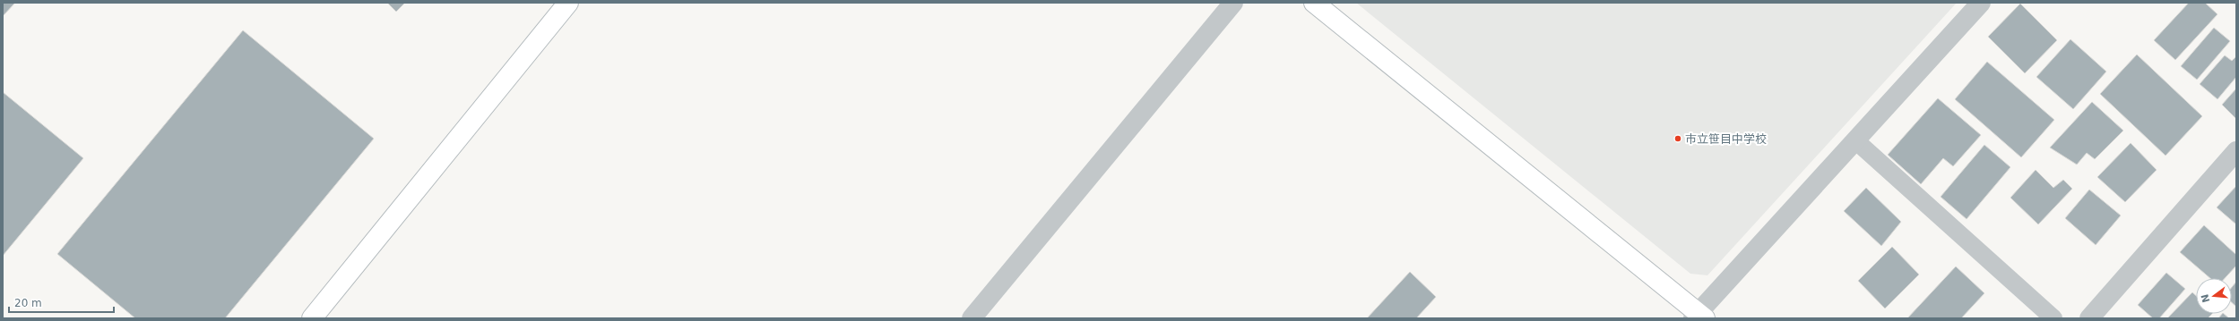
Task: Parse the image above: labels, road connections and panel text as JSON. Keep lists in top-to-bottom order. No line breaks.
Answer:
{"places":["市立笹目中学校"],"scale_bar":"20 m","north":"left"}
